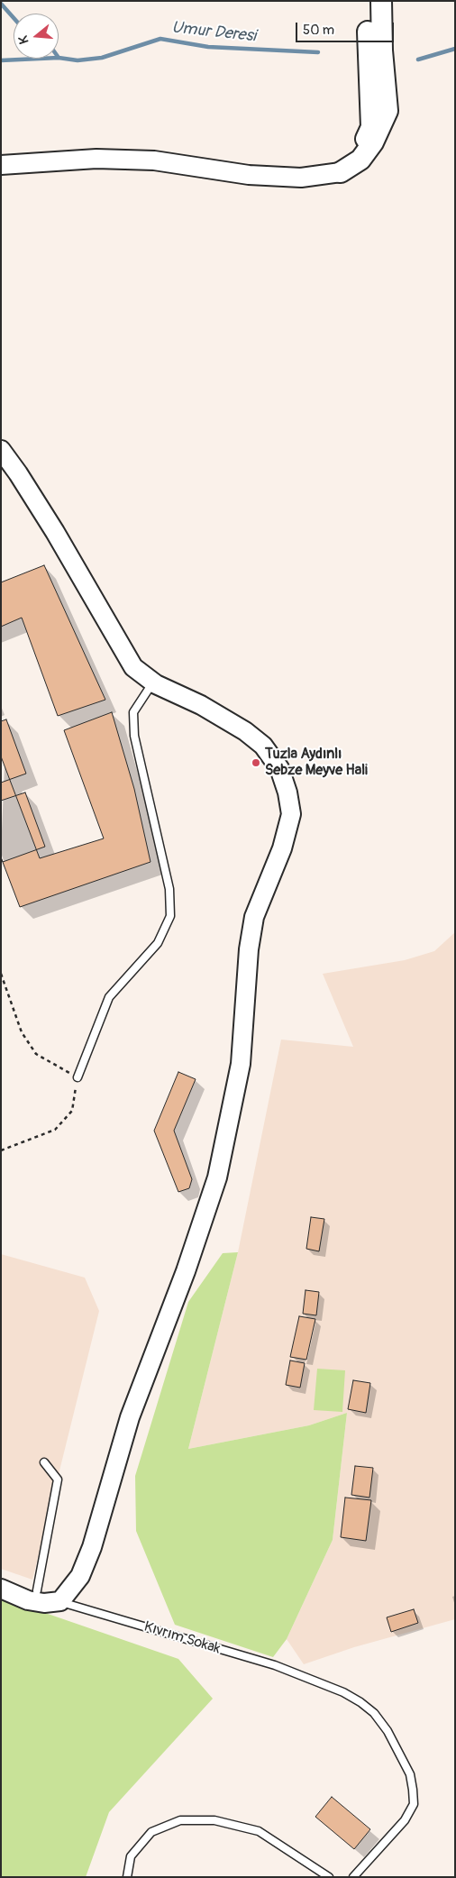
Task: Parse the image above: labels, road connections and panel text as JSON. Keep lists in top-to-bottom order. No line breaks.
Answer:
{"streets":{"street":["Kıvrım Sokak"]},"water":["Umur Deresi"],"places":["Tuzla Aydınlı Sebze Meyve Hali"],"scale_bar":"50 m","north":"left"}
